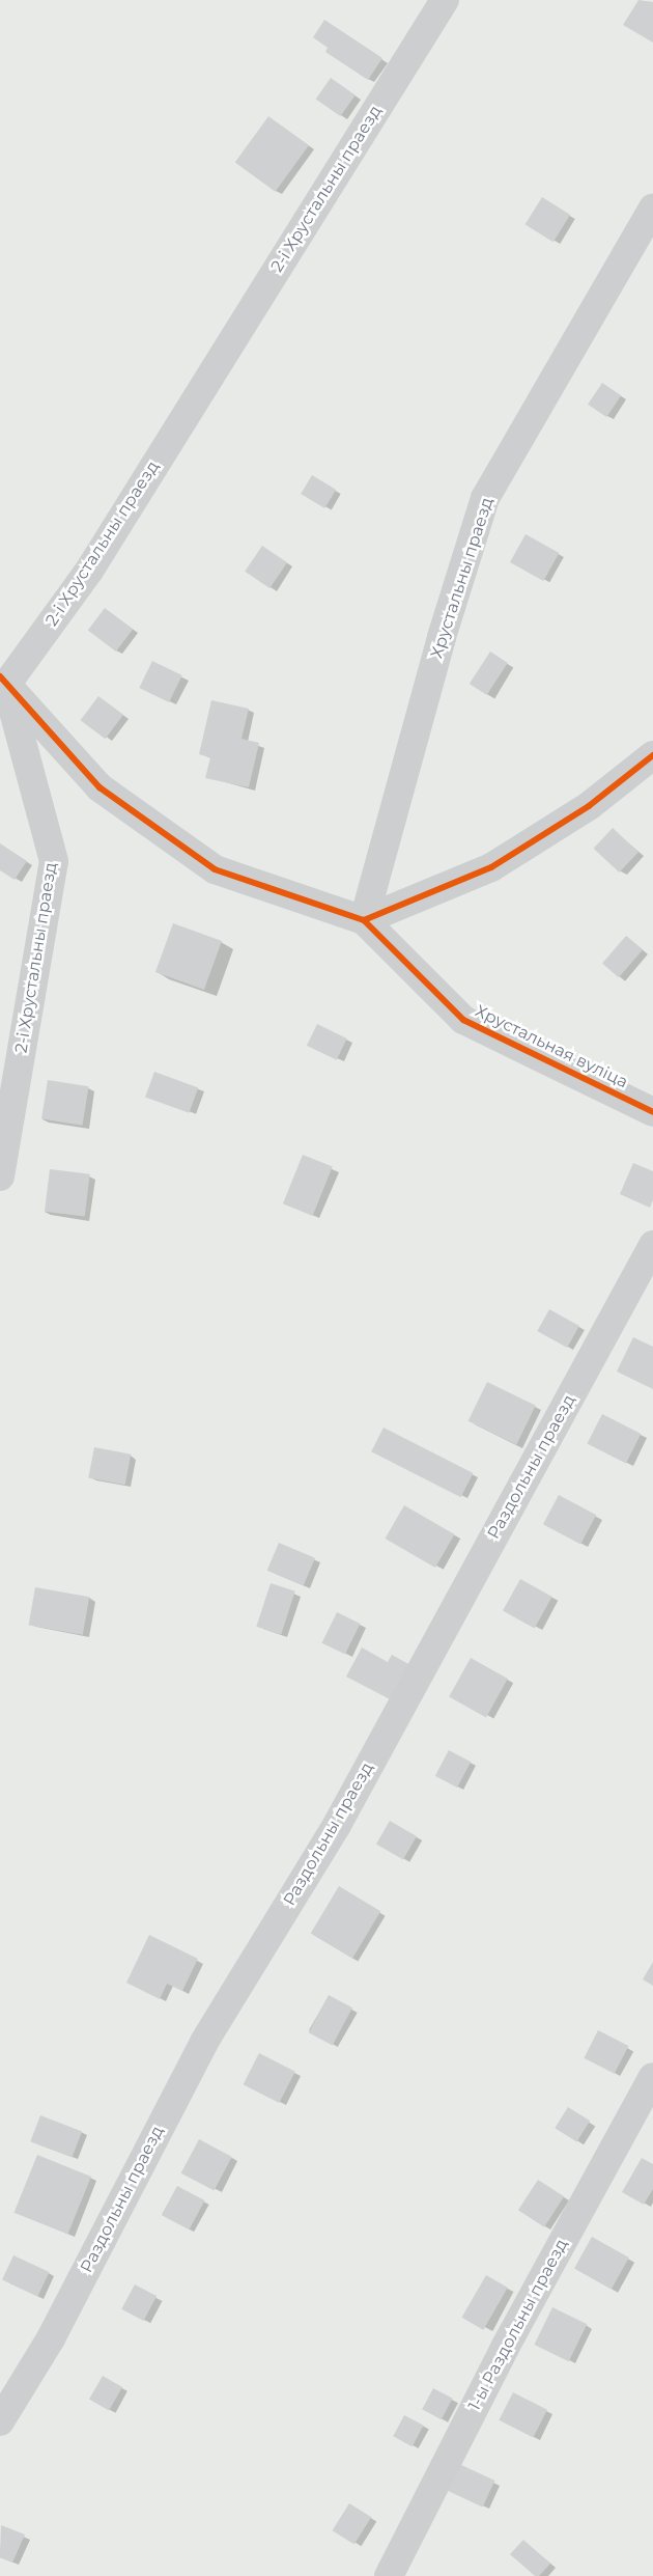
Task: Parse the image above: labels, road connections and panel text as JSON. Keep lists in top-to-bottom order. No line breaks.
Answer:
{"streets":{"street":["2-і Хрустальны праезд","Хрустальны праезд","Хрустальная вуліца","Раздольны праезд","1-ы Раздольны праезд"]},"crossings":[["2-і Хрустальны праезд","Хрустальная вуліца"],["Хрустальны праезд","Хрустальная вуліца"]]}
